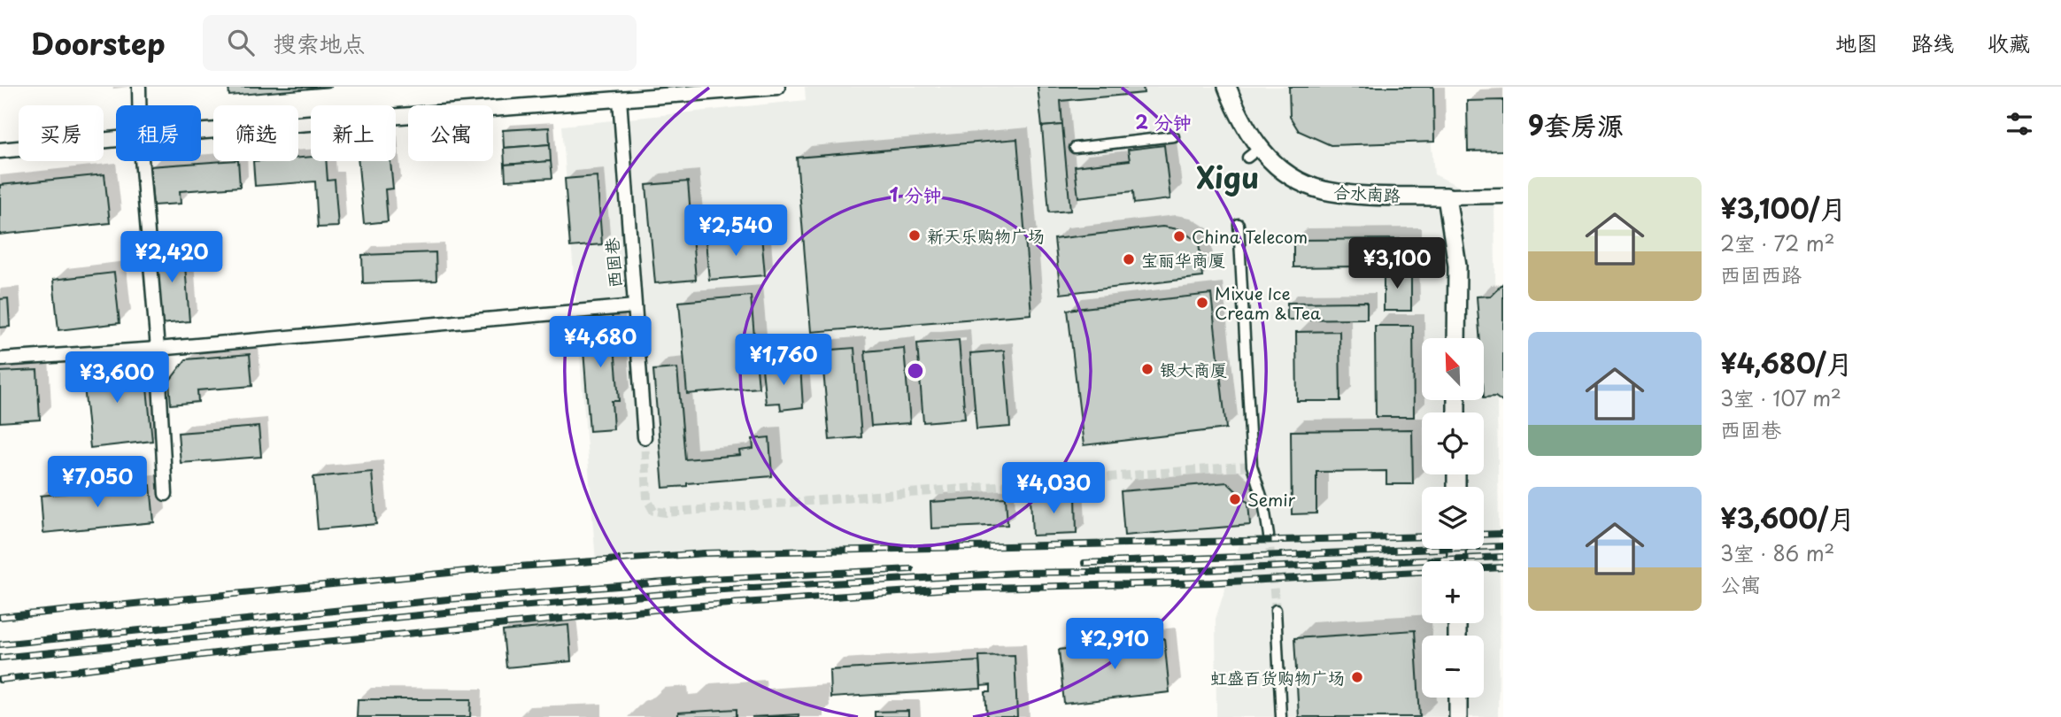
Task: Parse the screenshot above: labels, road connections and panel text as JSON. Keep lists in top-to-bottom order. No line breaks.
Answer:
{"streets":{"main road":["合水南路"],"street":["西固巷"]},"districts":["Xigu"],"places":["新天乐购物广场","China Telecom","宝丽华商厦","Mixue Ice Cream & Tea","银大商厦","Semir","虹盛百货购物广场"],"north":"top left","page":{"header":"Doorstep","search":"搜索地点","nav":["地图","路线","收藏"],"heading":"9套房源","chip":["买房","租房","筛选","新上","公寓"],"list":[{"name":"¥3,100/月","note":"2室 · 72 m² · 西固西路"},{"name":"¥4,680/月","note":"3室 · 107 m² · 西固巷"},{"name":"¥3,600/月","note":"3室 · 86 m² · 公寓"}],"price":["¥2,540","¥2,420","¥3,100","¥4,680","¥1,760","¥3,600","¥7,050","¥4,030","¥2,910"],"map_buttons":["+","−"]},"rings":["2 分钟","1 分钟"]}
